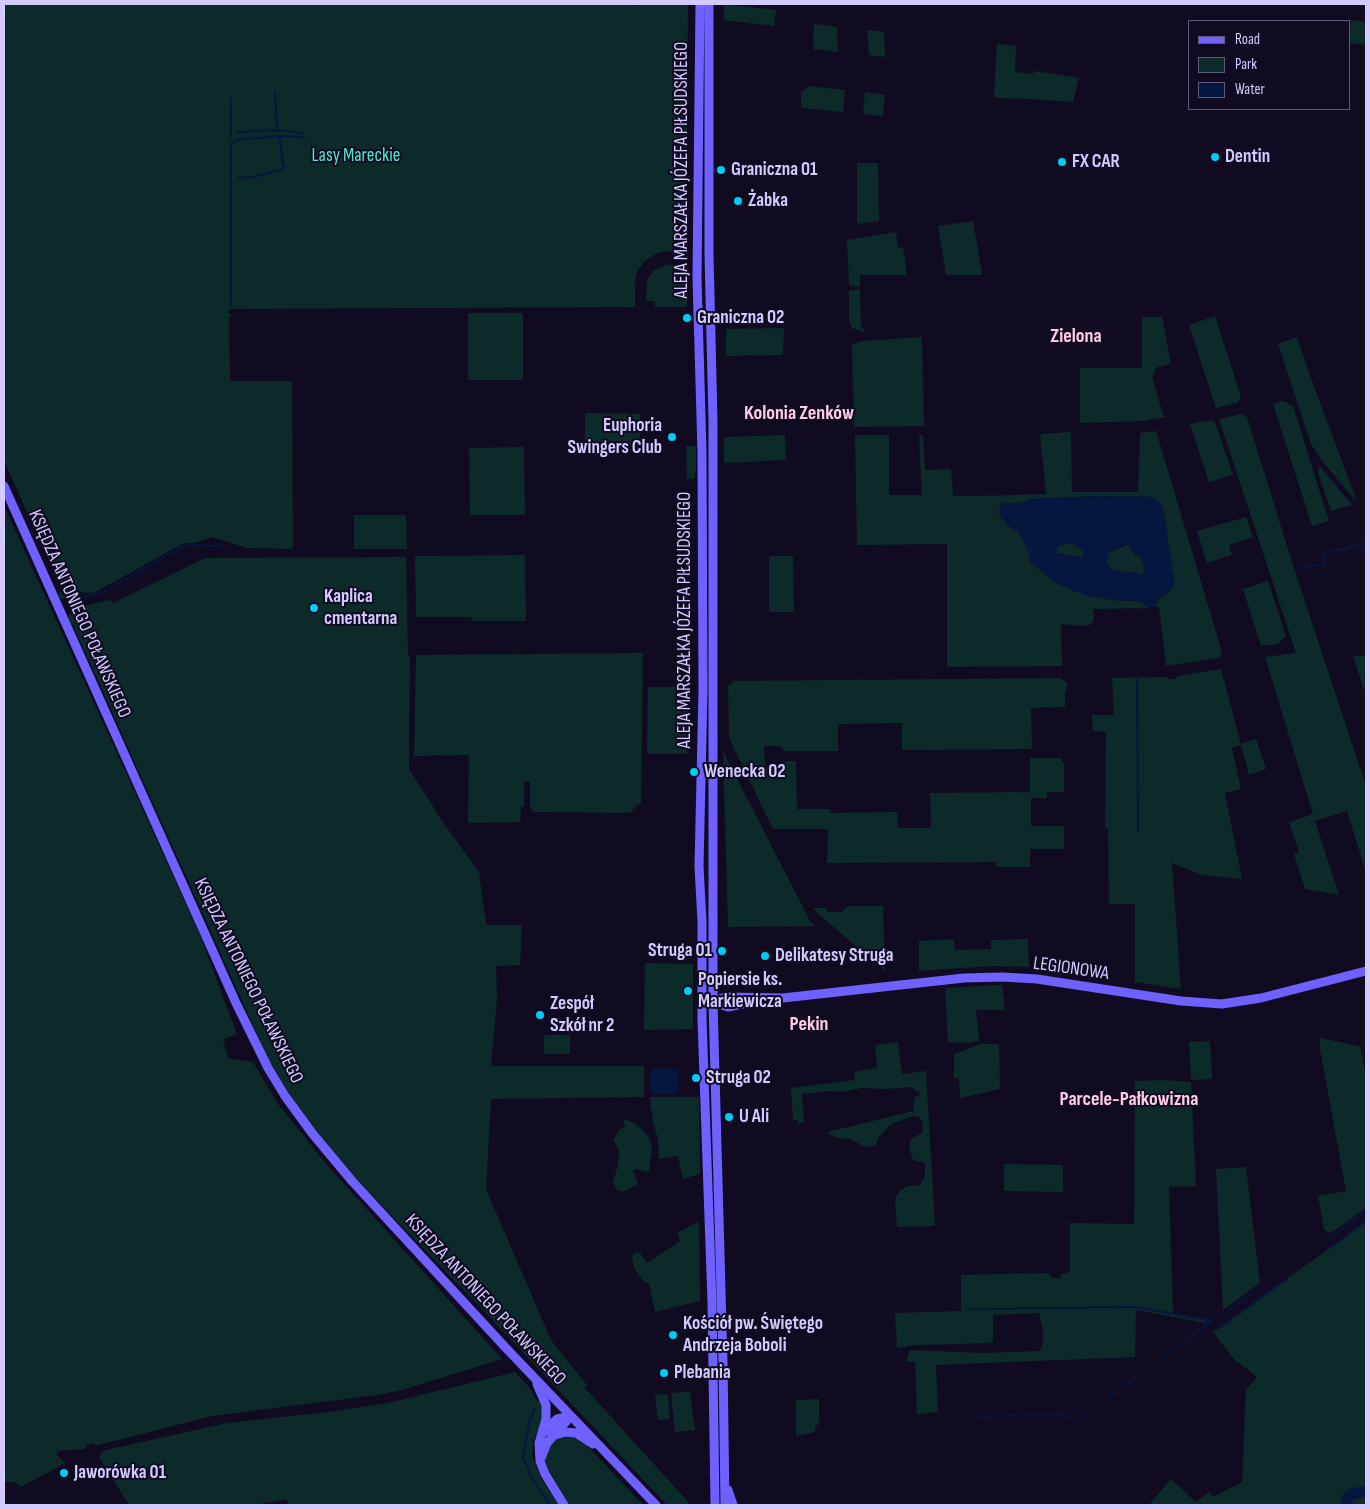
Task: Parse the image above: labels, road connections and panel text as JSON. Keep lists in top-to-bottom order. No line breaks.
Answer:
{"streets":{"main road":["ALEJA MARSZAŁKA JÓZEFA PIŁSUDSKIEGO","KSIĘDZA ANTONIEGO POŁAWSKIEGO","LEGIONOWA"]},"crossings":[["ALEJA MARSZAŁKA JÓZEFA PIŁSUDSKIEGO","LEGIONOWA"]],"districts":["Zielona","Kolonia Zenków","Pekin","Parcele-Pałkowizna"],"parks":["Lasy Mareckie"],"places":["Dentin","FX CAR","Graniczna 01","Żabka","Graniczna 02","Euphoria Swingers Club","Kaplica cmentarna","Wenecka 02","Struga 01","Delikatesy Struga","Popiersie ks. Markiewicza","Zespół Szkół nr 2","Struga 02","U Ali","Kościół pw. Świętego Andrzeja Boboli","Plebania","Jaworówka 01"],"legend":["Road","Park","Water"]}
